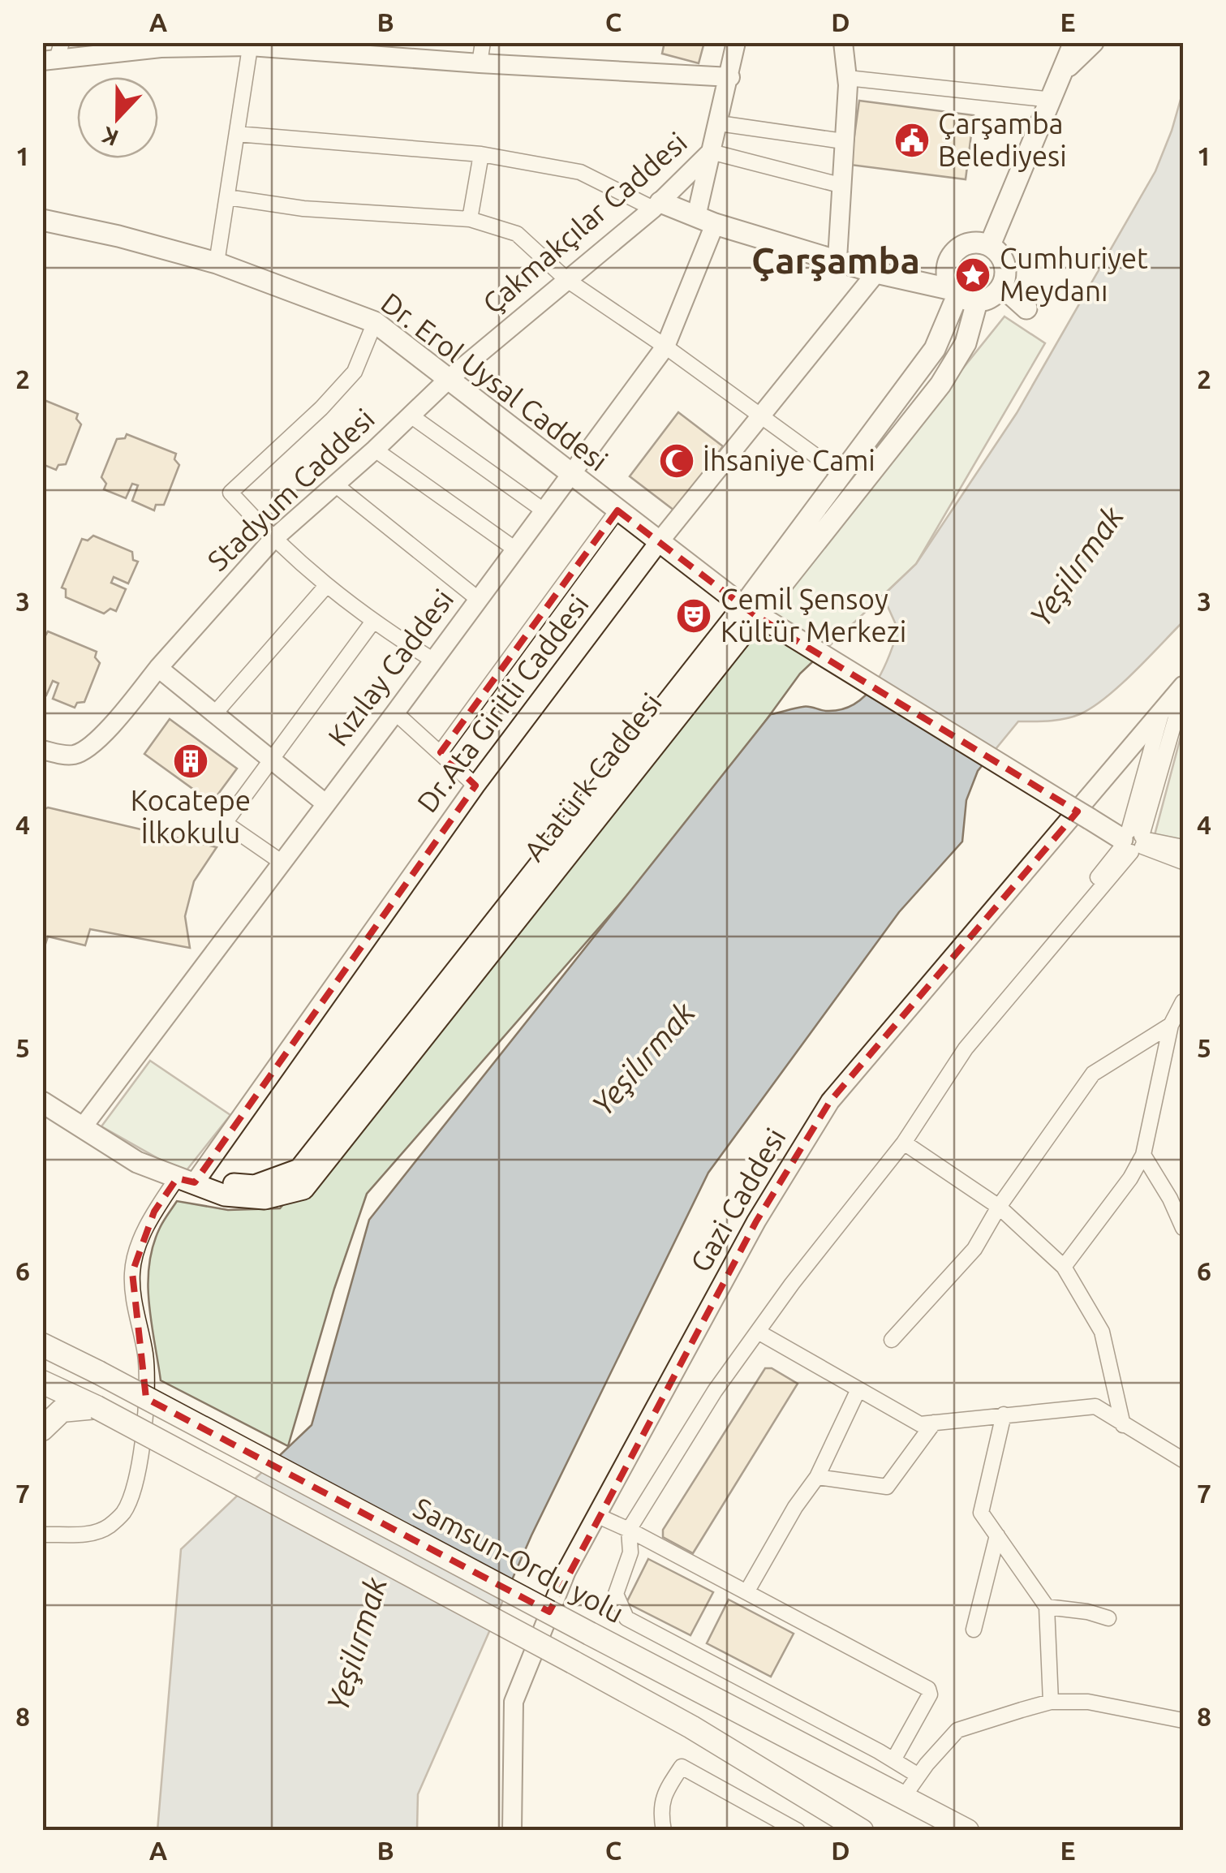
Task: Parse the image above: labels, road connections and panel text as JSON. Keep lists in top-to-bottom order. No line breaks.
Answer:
{"streets":{"highway":["Samsun-Ordu yolu"],"main road":["Dr. Erol Uysal Caddesi","Atatürk Caddesi"],"street":["Çakmakçılar Caddesi","Stadyum Caddesi","Kızılay Caddesi","Dr.Ata Giritli Caddesi","Gazi Caddesi"]},"crossings":[["Çakmakçılar Caddesi","Dr. Erol Uysal Caddesi"],["Çakmakçılar Caddesi","Stadyum Caddesi"],["Çakmakçılar Caddesi","Kızılay Caddesi"],["Dr. Erol Uysal Caddesi","Stadyum Caddesi"],["Dr. Erol Uysal Caddesi","Kızılay Caddesi"],["Dr. Erol Uysal Caddesi","Dr.Ata Giritli Caddesi"],["Dr. Erol Uysal Caddesi","Atatürk Caddesi"],["Kızılay Caddesi","Atatürk Caddesi"],["Dr.Ata Giritli Caddesi","Atatürk Caddesi"]],"districts":["Çarşamba"],"water":["Yeşilırmak"],"places":{"public building":["Çarşamba Belediyesi"],"place":["Cumhuriyet Meydanı"],"mosque":["İhsaniye Cami"],"theatre":["Cemil Şensoy Kültür Merkezi"],"building":["Kocatepe İlkokulu"]},"north":"bottom","grid":{"columns":["A","B","C","D","E"],"rows":["1","2","3","4","5","6","7","8"]}}
